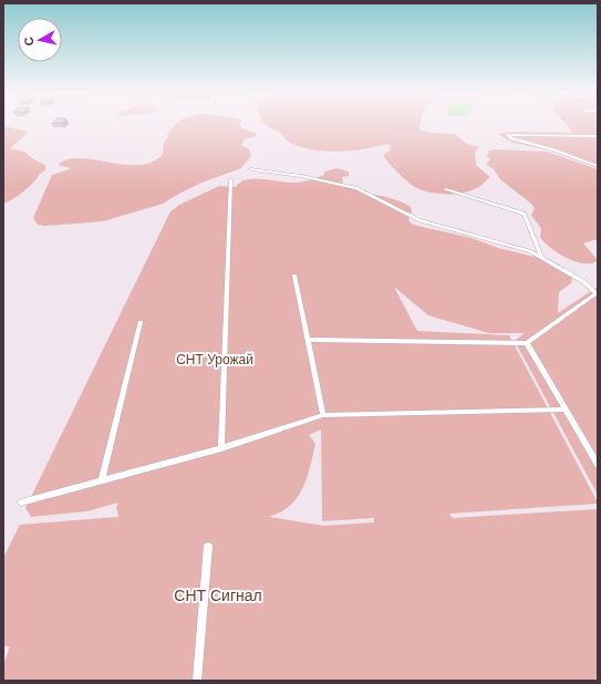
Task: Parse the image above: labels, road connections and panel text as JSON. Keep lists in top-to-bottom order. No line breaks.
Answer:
{"parks":["СНТ Урожай","СНТ Сигнал"],"north":"left"}
